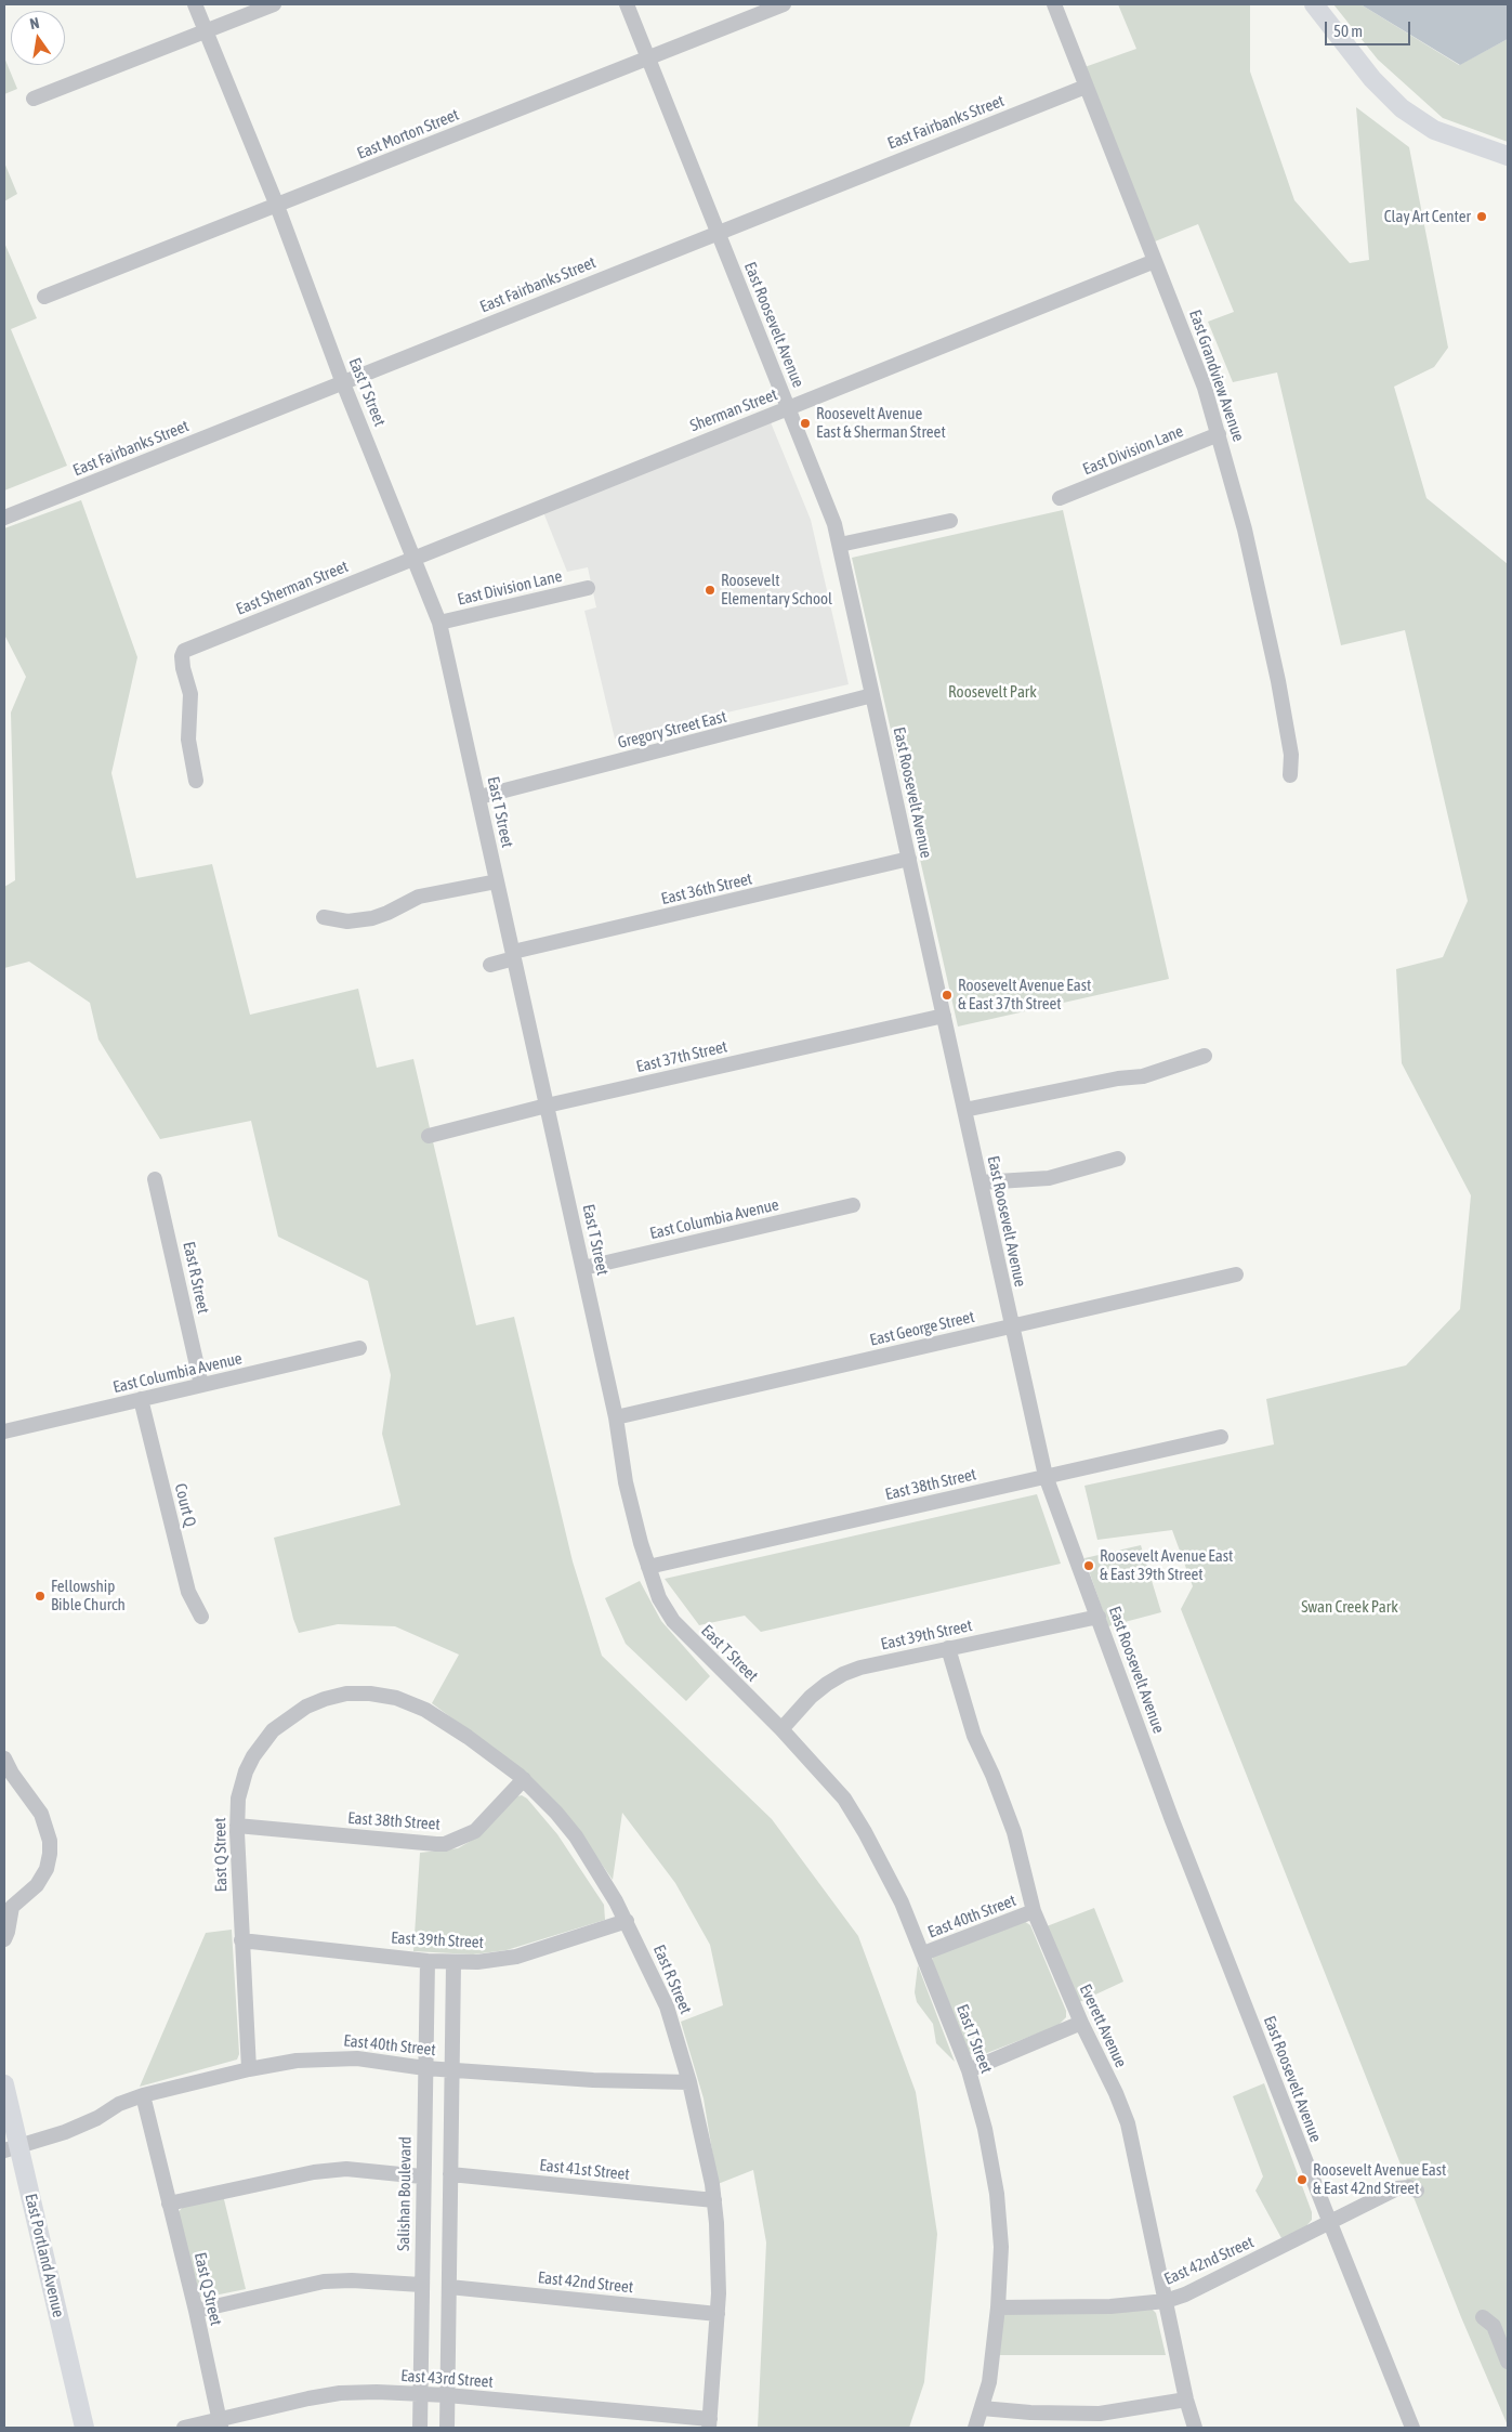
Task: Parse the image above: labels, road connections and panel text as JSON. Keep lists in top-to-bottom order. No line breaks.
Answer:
{"streets":{"main road":["East Portland Avenue"],"street":["East Fairbanks Street","East Morton Street","East Roosevelt Avenue","East Grandview Avenue","East T Street","Sherman Street","East Division Lane","East Sherman Street","Gregory Street East","East 36th Street","East 37th Street","East Columbia Avenue","East R Street","East George Street","East 38th Street","Court Q","East 39th Street","East Q Street","East 40th Street","Everett Avenue","East 41st Street","Salishan Boulevard","East 42nd Street","East 43rd Street"]},"crossings":[["East Fairbanks Street","East Roosevelt Avenue"],["East Fairbanks Street","East Grandview Avenue"],["East Fairbanks Street","East T Street"],["East Morton Street","East Roosevelt Avenue"],["East Morton Street","East T Street"],["East Roosevelt Avenue","Sherman Street"],["East Roosevelt Avenue","Gregory Street East"],["East Roosevelt Avenue","East 36th Street"],["East Roosevelt Avenue","East 37th Street"],["East Roosevelt Avenue","East George Street"],["East Roosevelt Avenue","East 38th Street"],["East Roosevelt Avenue","East 39th Street"],["East Roosevelt Avenue","East 42nd Street"],["East Grandview Avenue","Sherman Street"],["East Grandview Avenue","East Division Lane"],["East T Street","Sherman Street"],["East T Street","East Division Lane"],["East T Street","East Sherman Street"],["East T Street","Gregory Street East"],["East T Street","East 36th Street"],["East T Street","East 37th Street"],["East T Street","East Columbia Avenue"],["East T Street","East George Street"],["East T Street","East 38th Street"],["East T Street","East 39th Street"],["East T Street","East 40th Street"],["East T Street","East 42nd Street"],["Sherman Street","East Sherman Street"],["East Columbia Avenue","East R Street"],["East Columbia Avenue","Court Q"],["East R Street","East 38th Street"],["East R Street","East 39th Street"],["East R Street","East Q Street"],["East R Street","East 40th Street"],["East R Street","East 41st Street"],["East R Street","East 42nd Street"],["East R Street","East 43rd Street"],["East 38th Street","East Q Street"],["East 39th Street","East Q Street"],["East 39th Street","Everett Avenue"],["East 39th Street","Salishan Boulevard"],["East Q Street","East 40th Street"],["East Q Street","East 43rd Street"],["East 40th Street","Everett Avenue"],["East 40th Street","Salishan Boulevard"],["East 40th Street","East Portland Avenue"],["Everett Avenue","East 42nd Street"],["Salishan Boulevard","East 43rd Street"]],"parks":["Roosevelt Park","Swan Creek Park"],"places":["Clay Art Center","Roosevelt Avenue East & Sherman Street","Roosevelt Elementary School","Roosevelt Avenue East & East 37th Street","Roosevelt Avenue East & East 39th Street","Fellowship Bible Church","Roosevelt Avenue East & East 42nd Street"],"scale_bar":"50 m","north":"top"}
